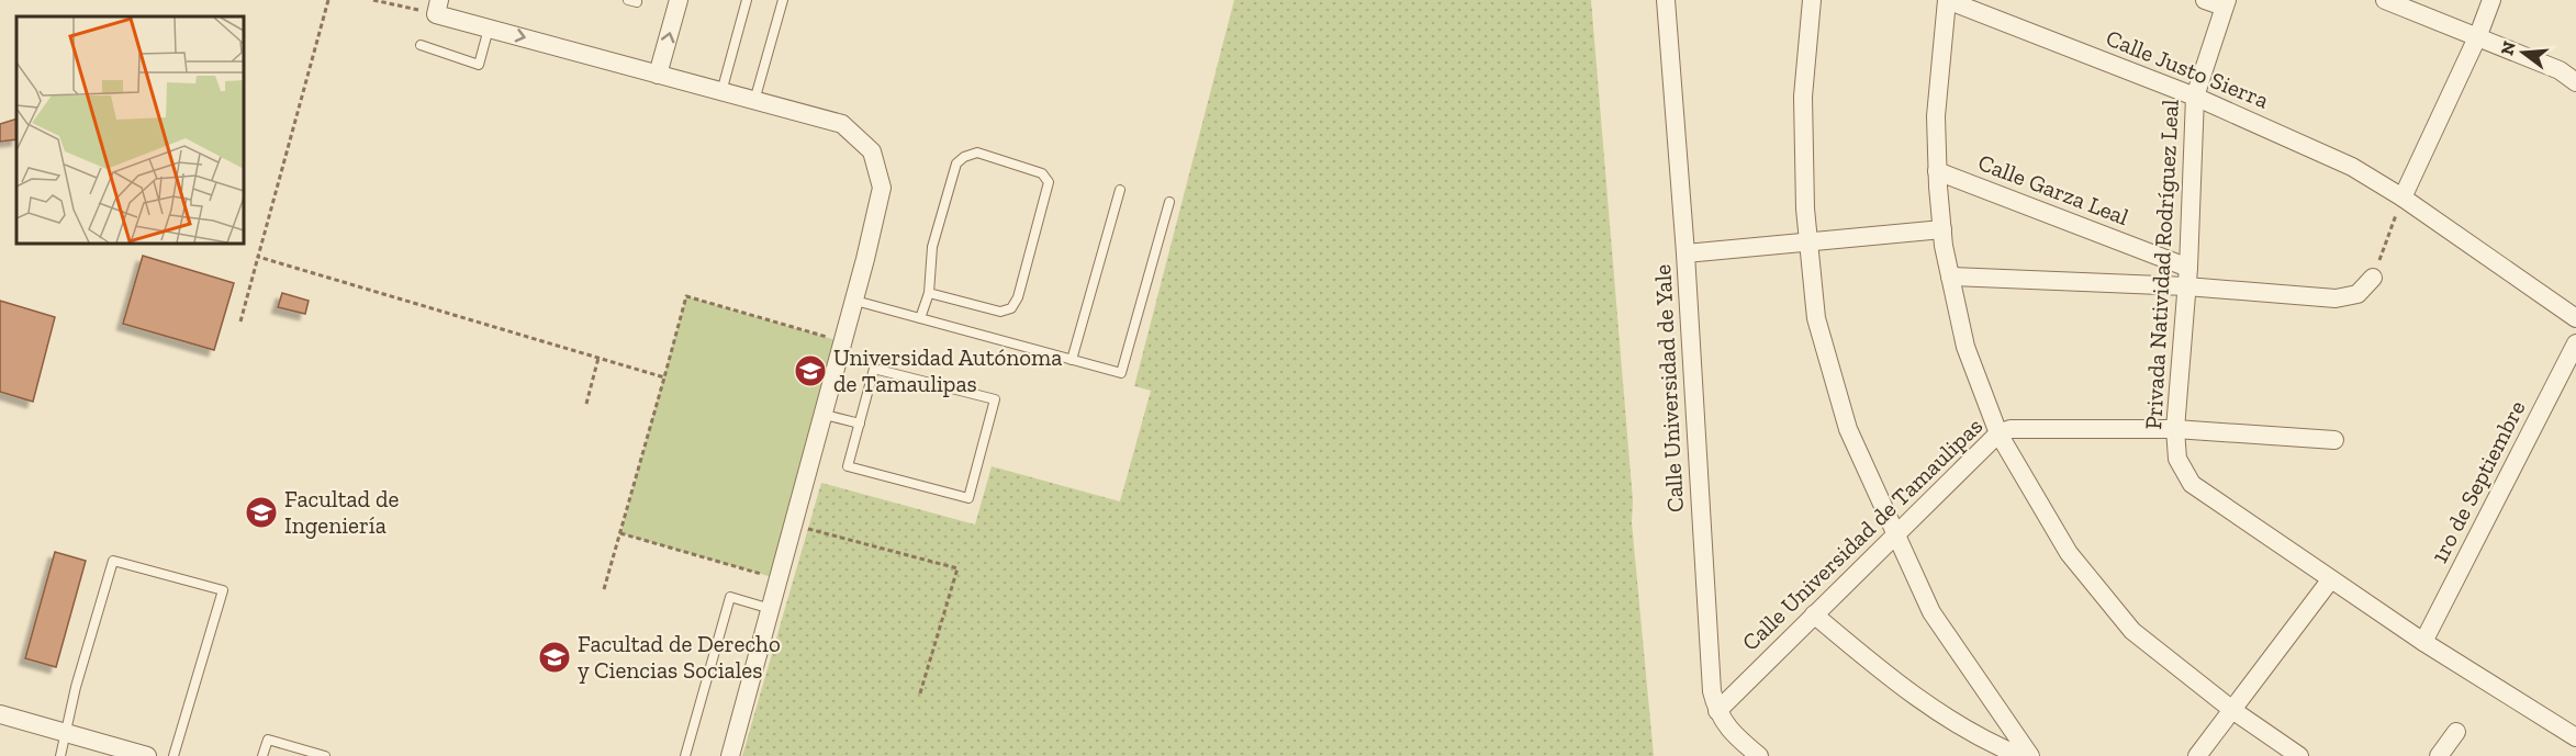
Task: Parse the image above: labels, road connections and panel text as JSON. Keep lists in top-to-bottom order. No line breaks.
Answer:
{"streets":{"street":["Calle Justo Sierra","Calle Garza Leal","Privada Natividad Rodríguez Leal","Calle Universidad de Yale","1ro de Septiembre","Calle Universidad de Tamaulipas"]},"crossings":[["Calle Justo Sierra","Privada Natividad Rodríguez Leal"],["Calle Garza Leal","Privada Natividad Rodríguez Leal"],["Privada Natividad Rodríguez Leal","1ro de Septiembre"],["Privada Natividad Rodríguez Leal","Calle Universidad de Tamaulipas"],["Calle Universidad de Yale","Calle Universidad de Tamaulipas"]],"places":{"school or university":["Universidad Autónoma de Tamaulipas","Facultad de Ingeniería","Facultad de Derecho y Ciencias Sociales"]},"north":"left"}
